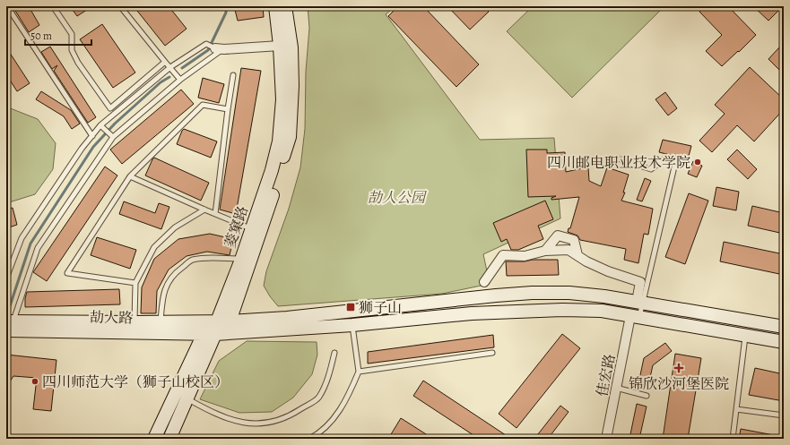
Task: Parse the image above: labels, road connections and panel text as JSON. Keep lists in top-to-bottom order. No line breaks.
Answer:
{"streets":{"street":["菱窠路","劼人路","佳宏路"]},"crossings":[["菱窠路","劼人路"],["劼人路","佳宏路"]],"parks":["劼人公园"],"places":{"other":["四川邮电职业技术学院","四川师范大学（狮子山校区）"],"transit":["狮子山"],"health":["锦欣沙河堡医院"]},"scale_bar":"50 m"}
